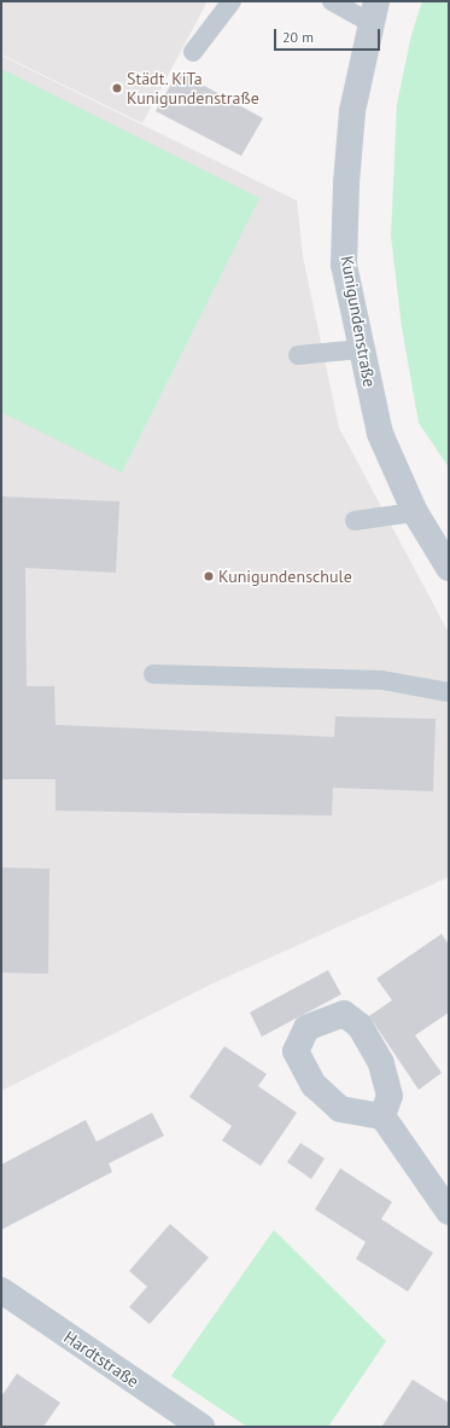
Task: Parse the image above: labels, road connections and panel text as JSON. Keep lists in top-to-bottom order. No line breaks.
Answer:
{"streets":{"street":["Kunigundenstraße","Hardtstraße"]},"places":["Städt. KiTa Kunigundenstraße","Kunigundenschule"],"scale_bar":"20 m"}
